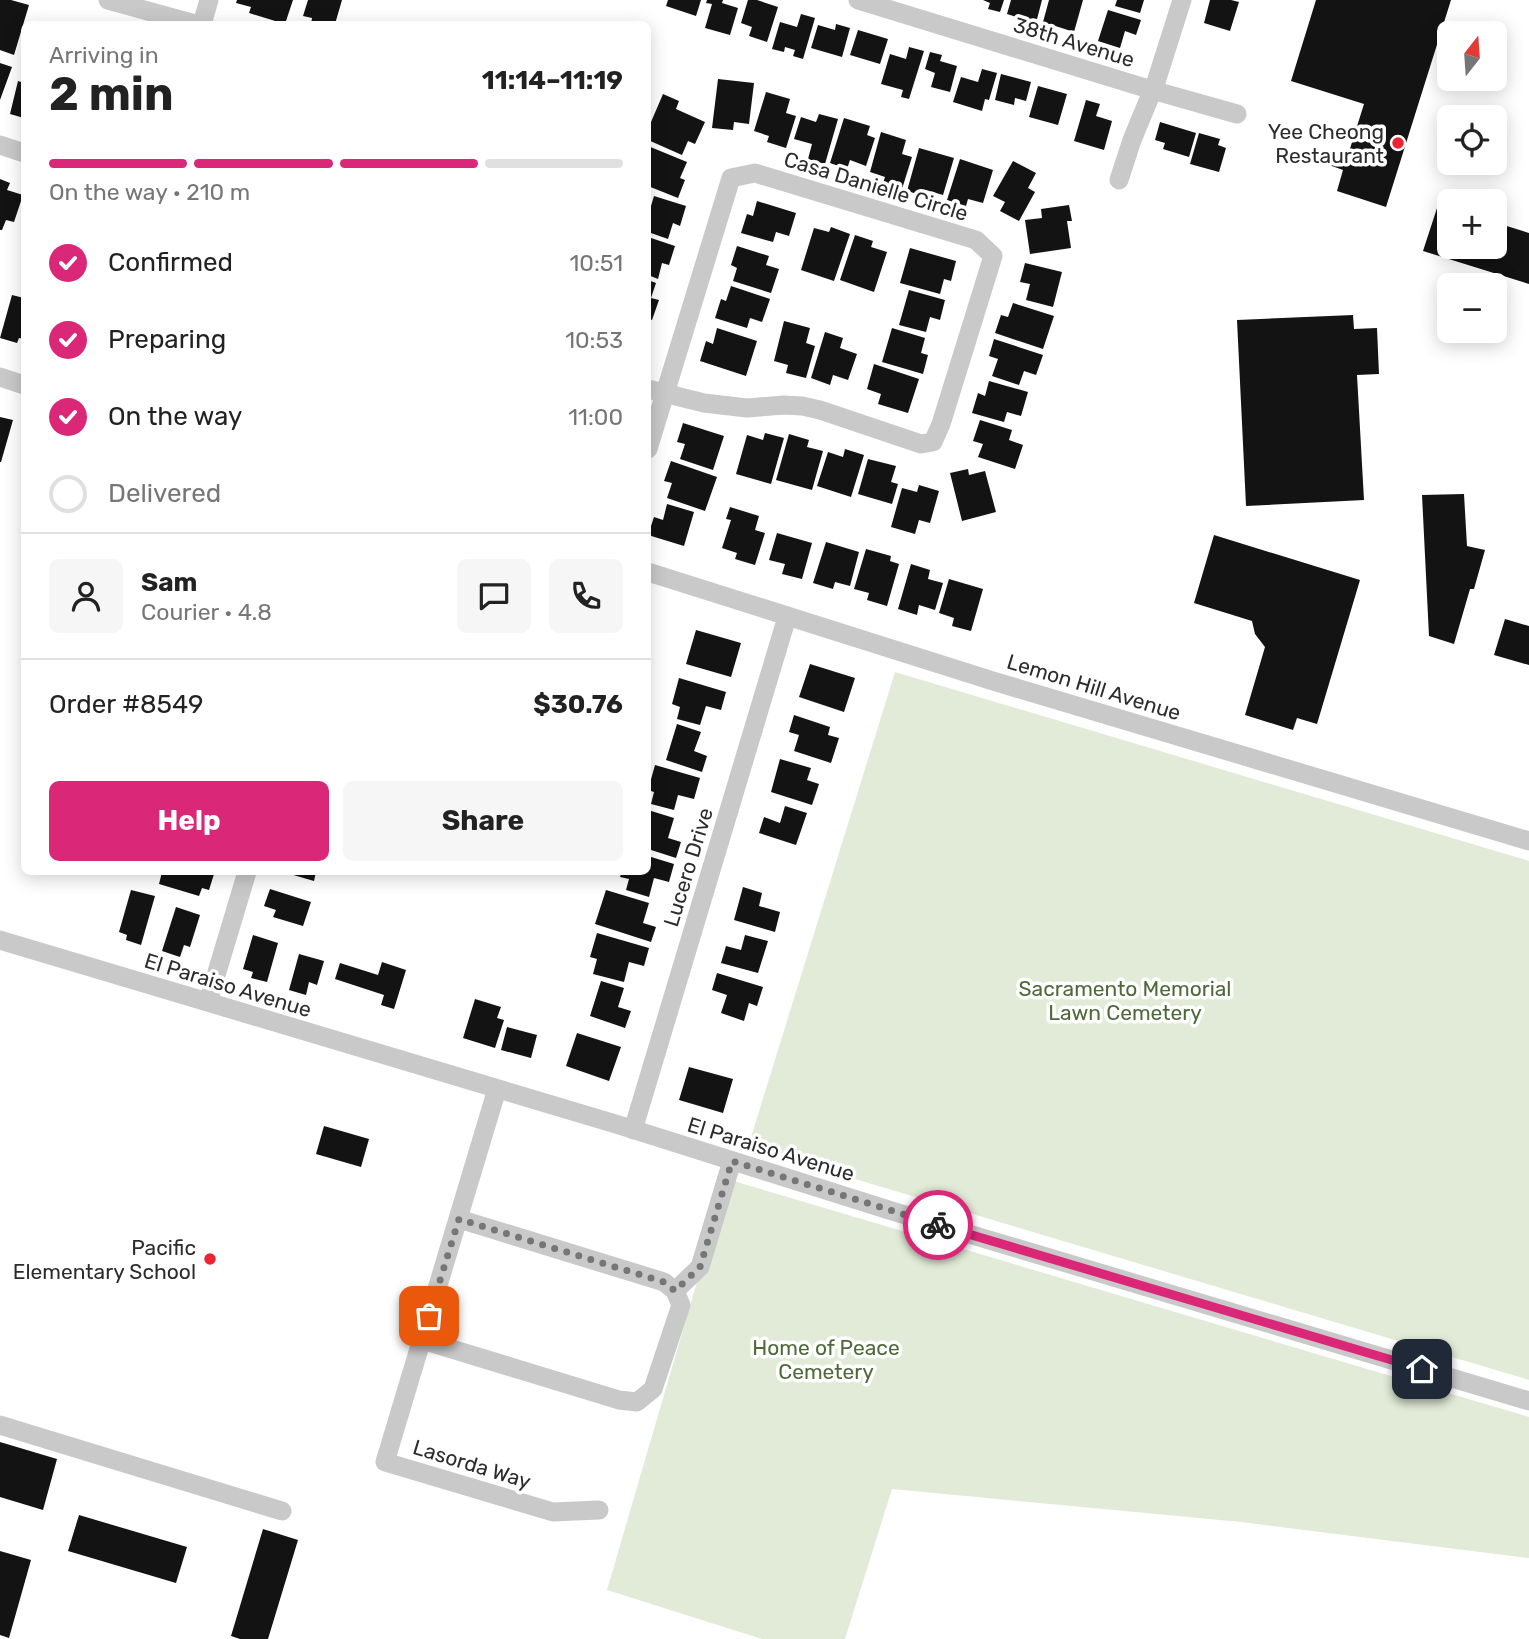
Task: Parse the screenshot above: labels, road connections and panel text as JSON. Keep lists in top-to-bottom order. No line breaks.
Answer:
{"streets":{"street":["38th Avenue","Casa Danielle Circle","Lemon Hill Avenue","Lucero Drive","El Paraiso Avenue","Lasorda Way"]},"crossings":[["Lemon Hill Avenue","Lucero Drive"],["Lucero Drive","El Paraiso Avenue"],["El Paraiso Avenue","Lasorda Way"]],"parks":["Sacramento Memorial Lawn Cemetery","Home of Peace Cemetery"],"places":["Yee Cheong Restaurant","Pacific Elementary School"],"north":"top","page":{"map_buttons":["+","−"],"heading":["2 min","Arriving in","11:14–11:19"],"panel":["Sam","Courier · 4.8","Order #8549","$30.76"],"bar":"On the way · 210 m","list":[["Confirmed","10:51"],["Preparing","10:53"],["On the way","11:00"],"Delivered"],"buttons":["Help","Share"]}}
